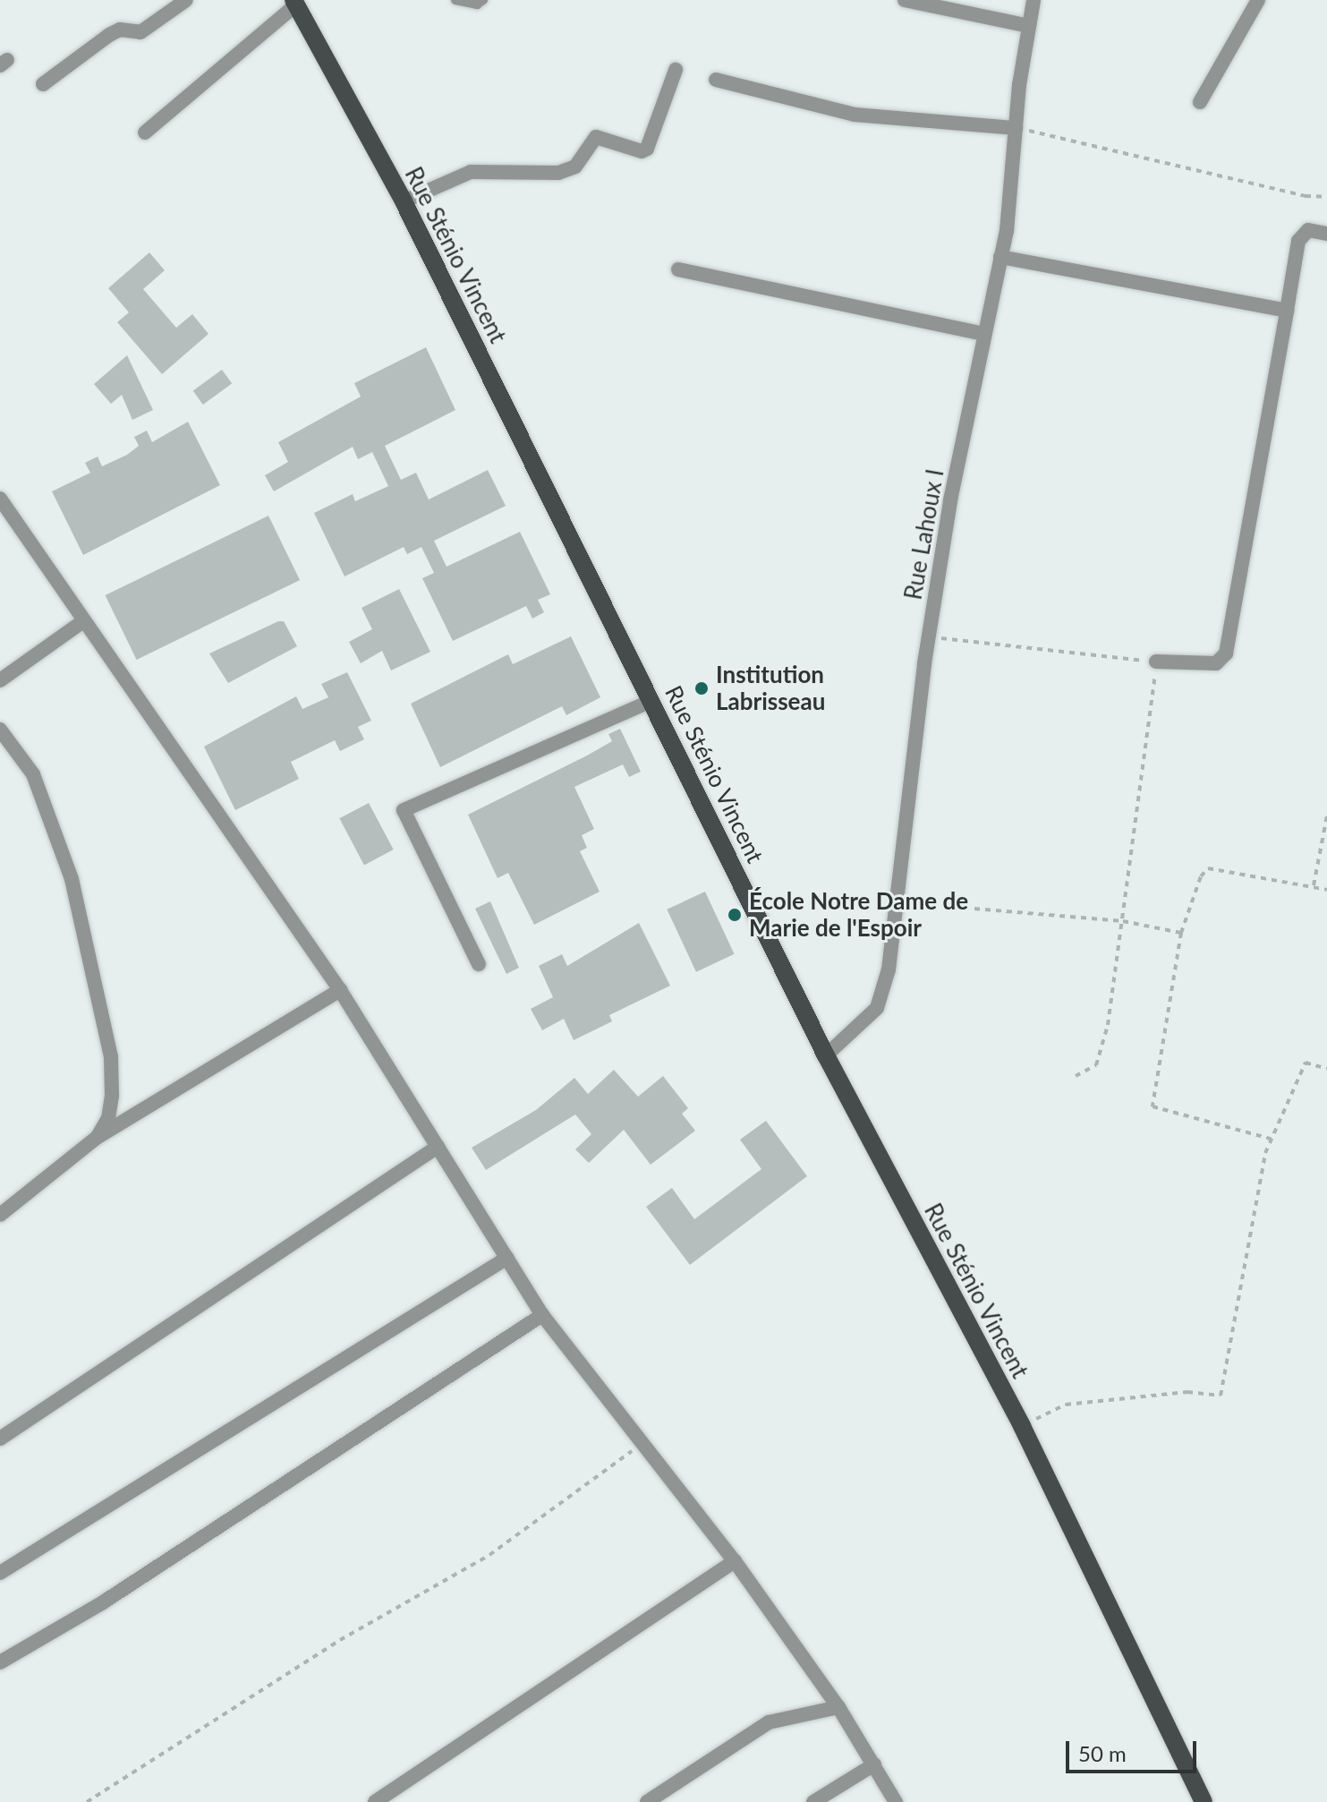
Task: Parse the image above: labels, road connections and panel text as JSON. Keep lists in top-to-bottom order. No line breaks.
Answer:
{"streets":{"main road":["Rue Sténio Vincent"],"street":["Rue Lahoux I"]},"crossings":[["Rue Sténio Vincent","Rue Lahoux I"]],"places":["Institution Labrisseau","École Notre Dame de Marie de l'Espoir"],"scale_bar":"50 m"}
